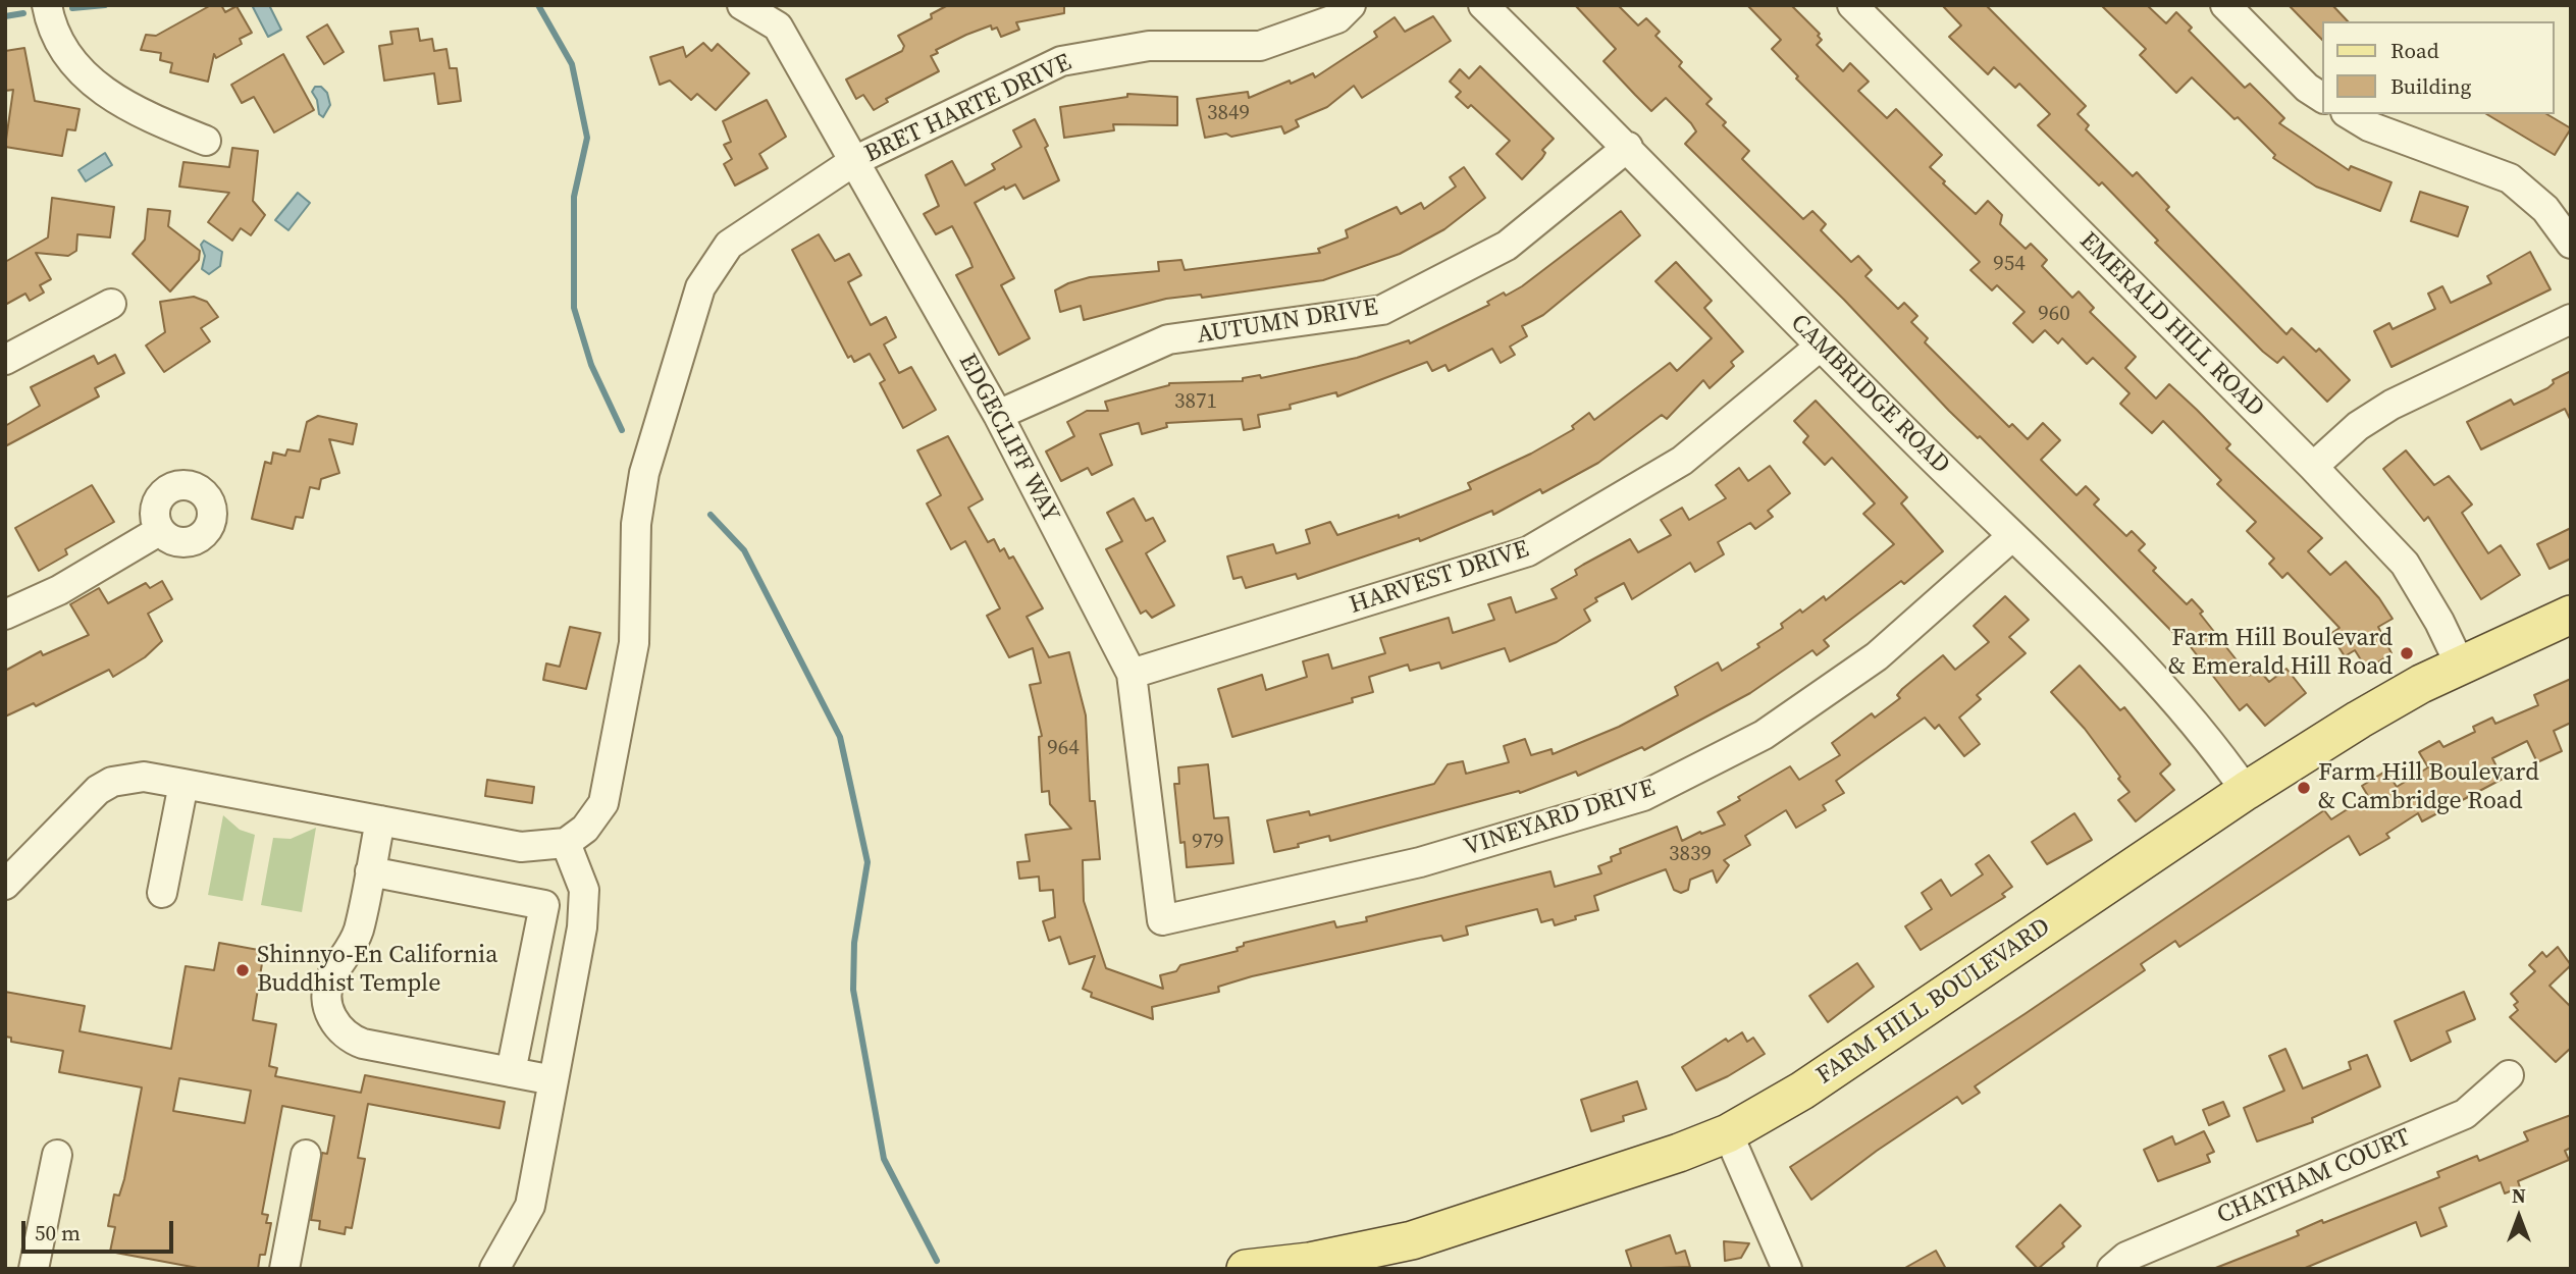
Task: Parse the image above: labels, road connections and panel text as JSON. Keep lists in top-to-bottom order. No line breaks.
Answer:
{"streets":{"main road":["FARM HILL BOULEVARD"],"street":["BRET HARTE DRIVE","AUTUMN DRIVE","EMERALD HILL ROAD","CAMBRIDGE ROAD","EDGECLIFF WAY","HARVEST DRIVE","VINEYARD DRIVE","CHATHAM COURT"]},"crossings":[["BRET HARTE DRIVE","EDGECLIFF WAY"],["AUTUMN DRIVE","CAMBRIDGE ROAD"],["AUTUMN DRIVE","EDGECLIFF WAY"],["EMERALD HILL ROAD","FARM HILL BOULEVARD"],["CAMBRIDGE ROAD","HARVEST DRIVE"],["CAMBRIDGE ROAD","VINEYARD DRIVE"],["CAMBRIDGE ROAD","FARM HILL BOULEVARD"],["EDGECLIFF WAY","HARVEST DRIVE"],["EDGECLIFF WAY","VINEYARD DRIVE"]],"places":["Farm Hill Boulevard & Emerald Hill Road","Farm Hill Boulevard & Cambridge Road","Shinnyo-En California Buddhist Temple"],"house_numbers":["3849","954","960","3871","964","979","3839"],"legend":["Road","Building"],"scale_bar":"50 m","north":"top"}
